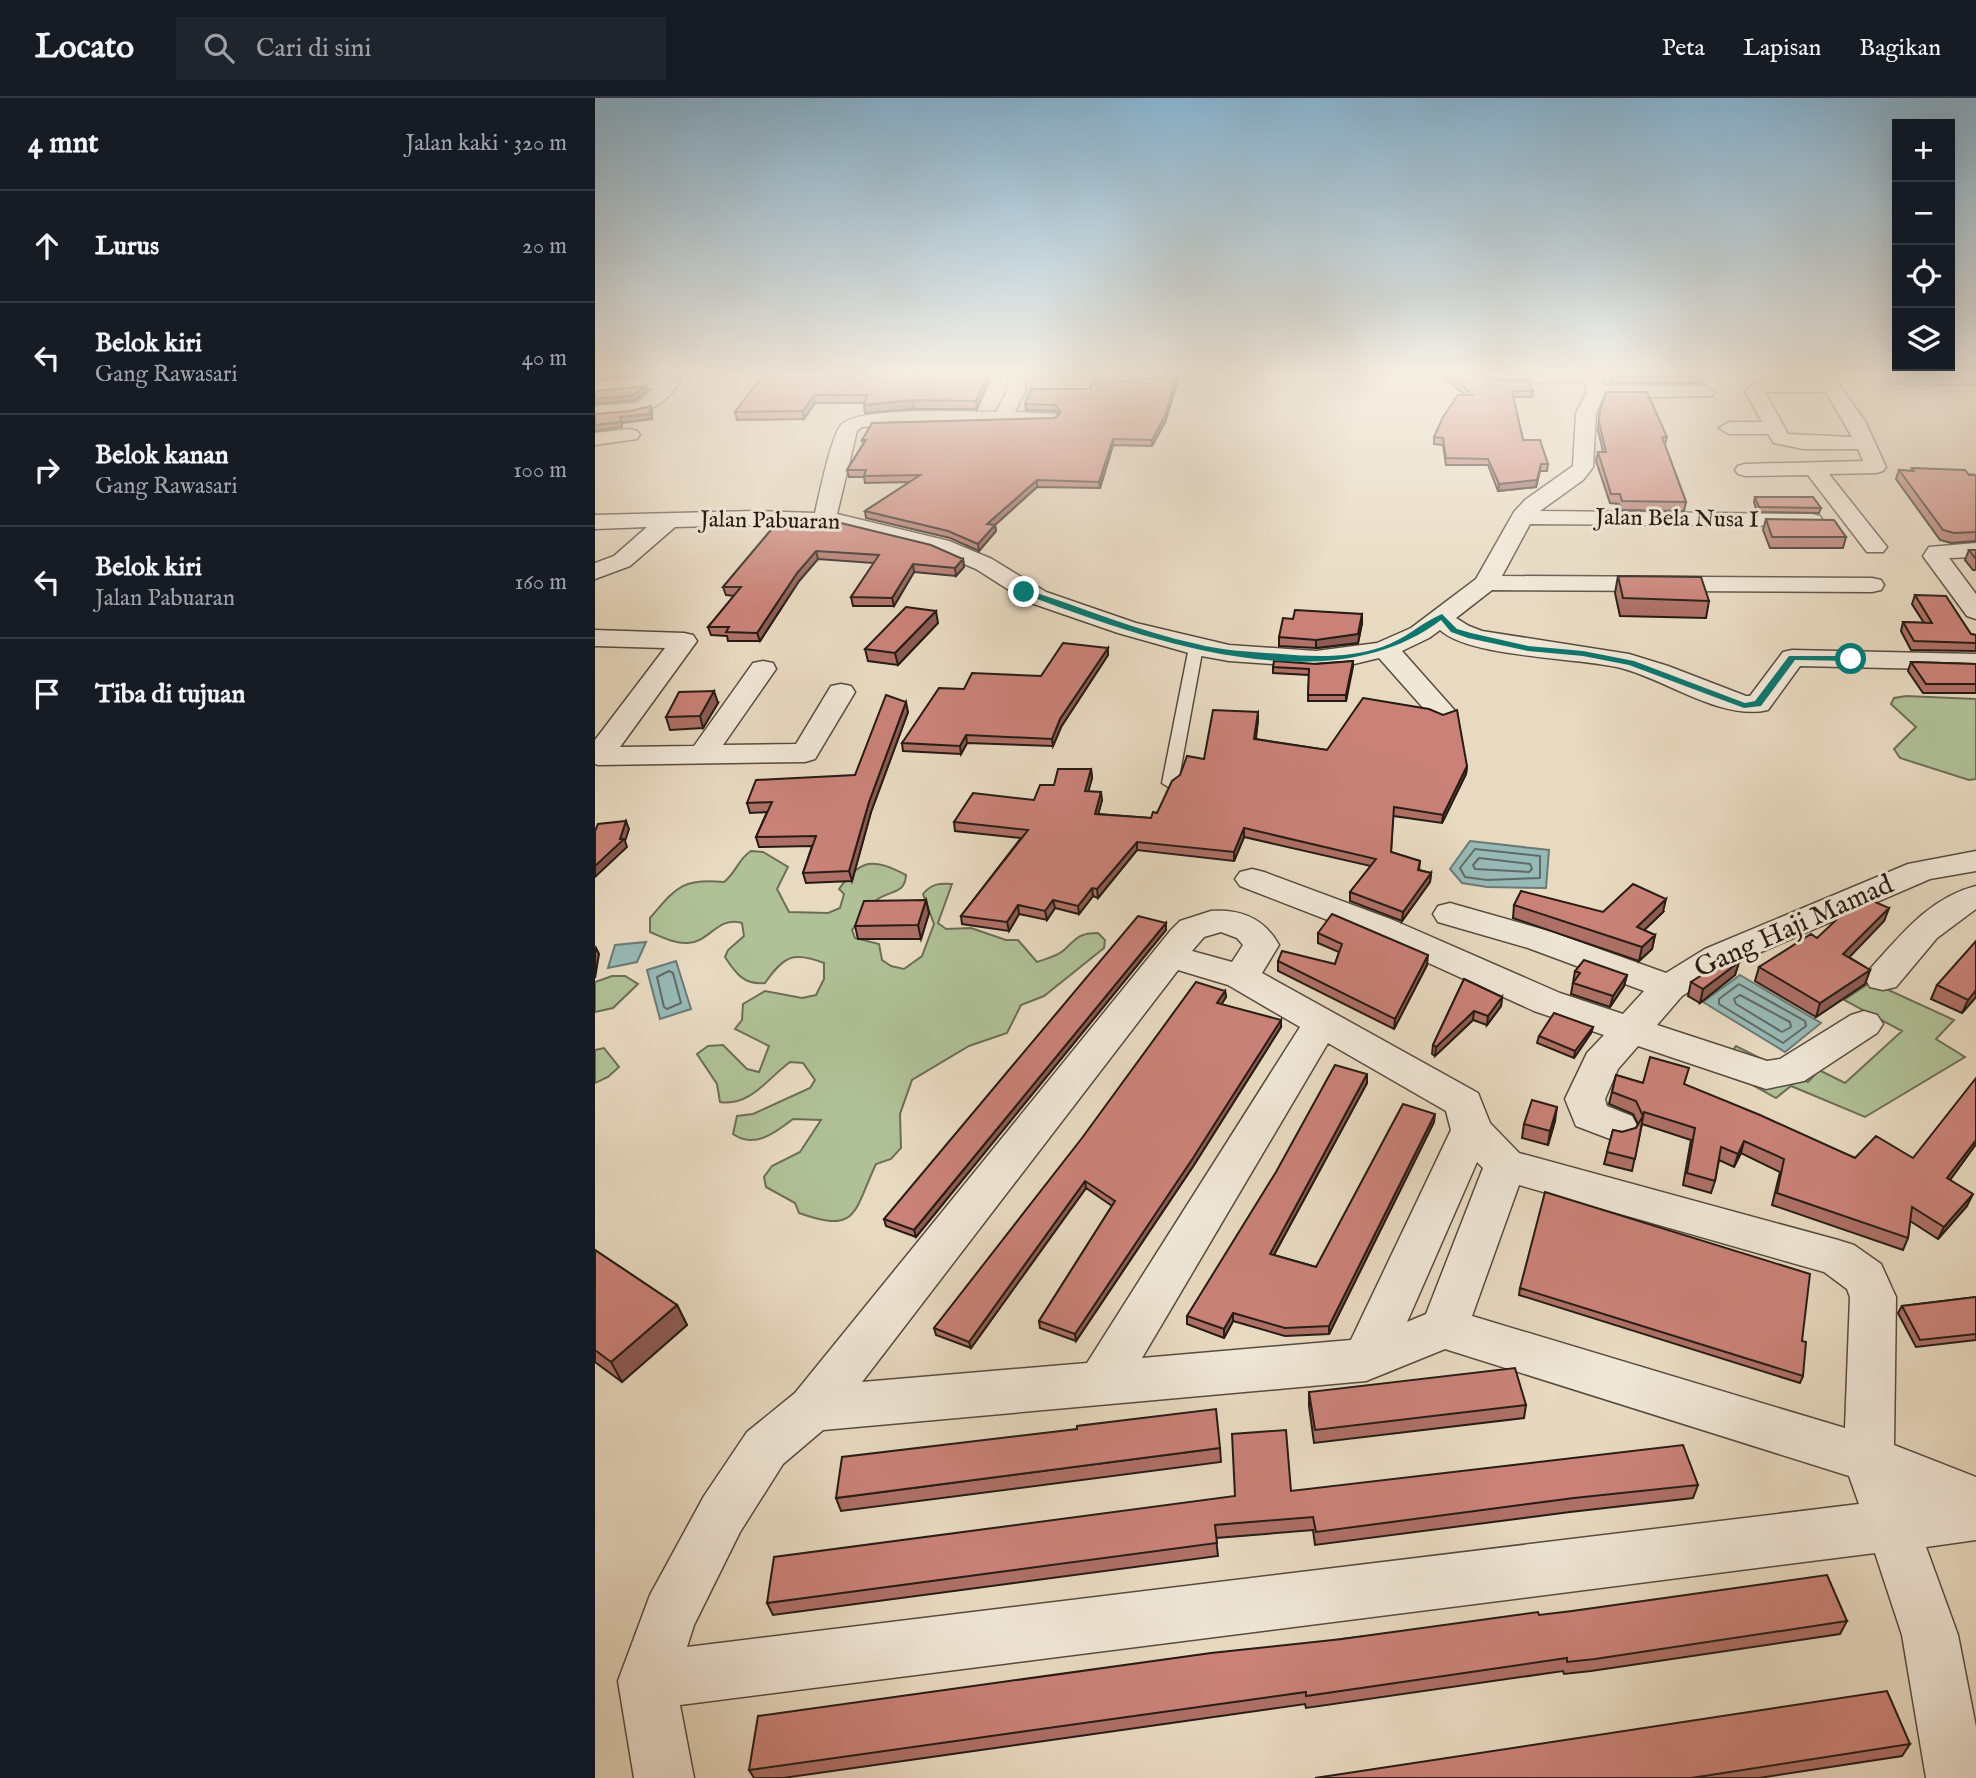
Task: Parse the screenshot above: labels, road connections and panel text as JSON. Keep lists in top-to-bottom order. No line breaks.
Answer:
{"streets":{"street":["Jalan Bela Nusa I","Jalan Pabuaran","Gang Haji Mamad"]},"crossings":[["Jalan Bela Nusa I","Jalan Pabuaran"]],"page":{"header":"Locato","search":"Cari di sini","nav":["Peta","Lapisan","Bagikan"],"heading":["4 mnt","Jalan kaki · 320 m"],"map_buttons":["+","−"],"list":[["Lurus","20 m"],["Belok kiri","Gang Rawasari","40 m"],["Belok kanan","Gang Rawasari","100 m"],["Belok kiri","Jalan Pabuaran","160 m"],"Tiba di tujuan"]}}
